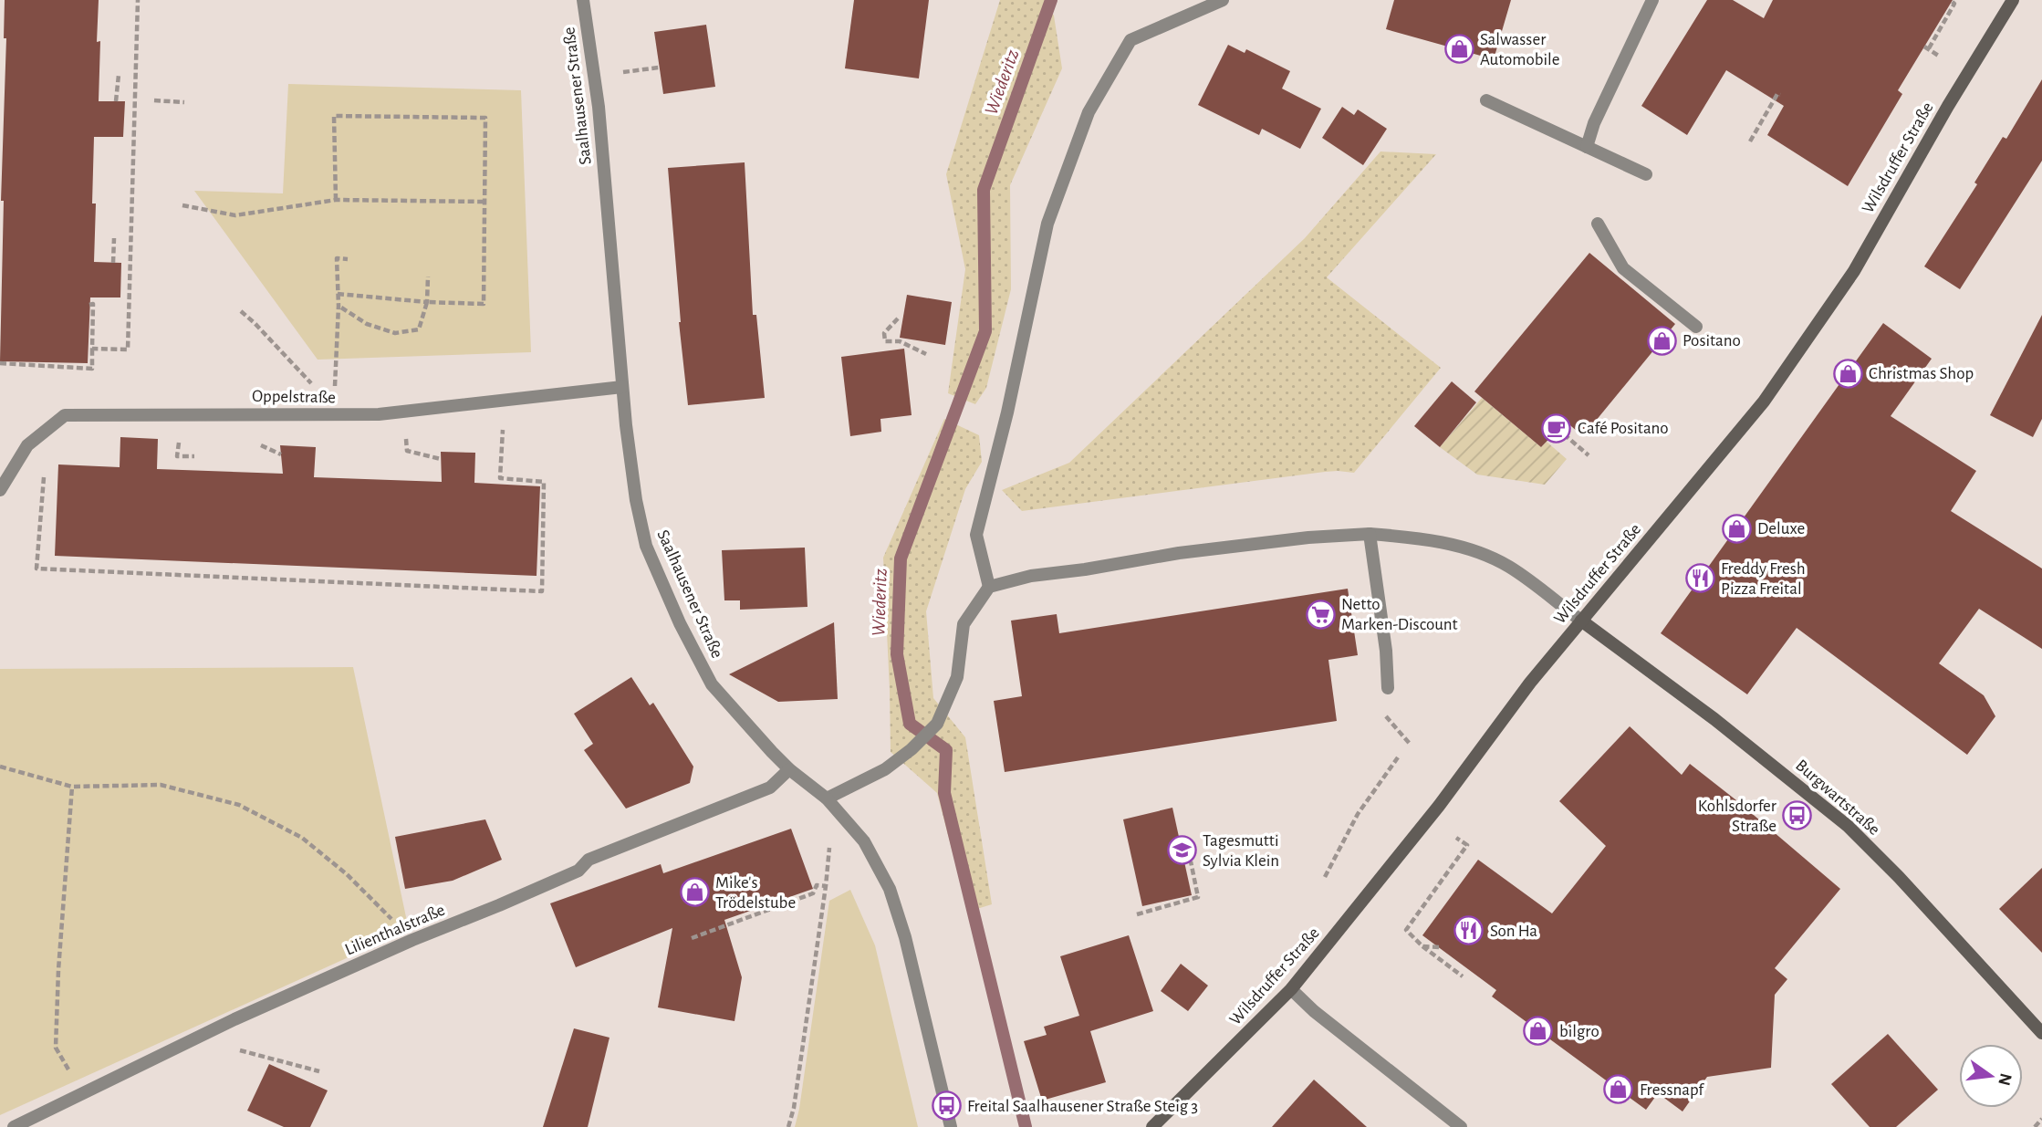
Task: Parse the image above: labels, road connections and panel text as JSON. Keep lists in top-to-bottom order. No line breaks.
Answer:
{"streets":{"main road":["Wilsdruffer Straße","Burgwartstraße"],"street":["Saalhausener Straße","Oppelstraße","Lilienthalstraße"]},"crossings":[["Saalhausener Straße","Oppelstraße"],["Saalhausener Straße","Lilienthalstraße"],["Wilsdruffer Straße","Burgwartstraße"]],"water":["Wiederitz"],"places":{"shop":["Salwasser Automobile","Positano","Christmas Shop","Deluxe","Mike's Trödelstube","bilgro","Fressnapf"],"cafe":["Café Positano"],"restaurant":["Freddy Fresh Pizza Freital","Son Ha"],"supermarket":["Netto Marken-Discount"],"bus stop":["Kohlsdorfer Straße","Freital Saalhausener Straße Steig 3"],"school or university":["Tagesmutti Sylvia Klein"]},"north":"right"}
